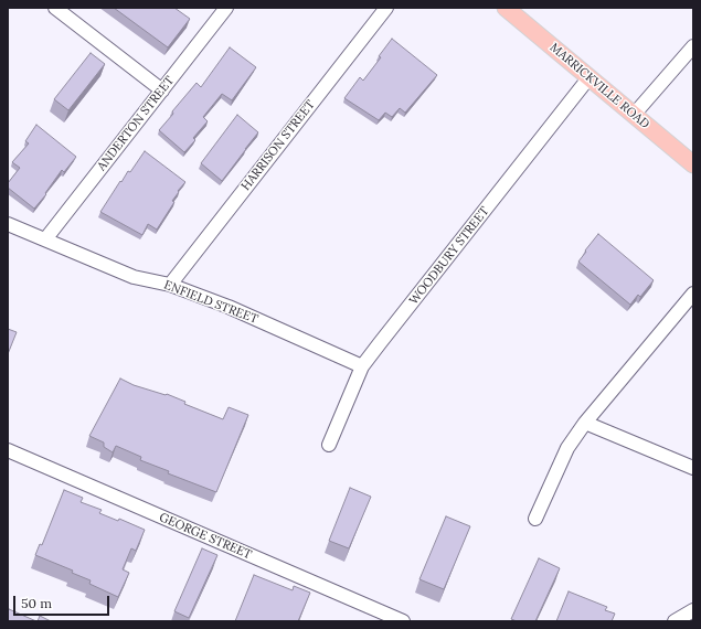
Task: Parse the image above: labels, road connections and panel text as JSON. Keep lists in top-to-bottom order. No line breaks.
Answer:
{"streets":{"main road":["MARRICKVILLE ROAD"],"street":["ANDERTON STREET","HARRISON STREET","WOODBURY STREET","ENFIELD STREET","GEORGE STREET"]},"crossings":[["MARRICKVILLE ROAD","WOODBURY STREET"],["ANDERTON STREET","ENFIELD STREET"],["HARRISON STREET","ENFIELD STREET"],["WOODBURY STREET","ENFIELD STREET"]],"scale_bar":"50 m"}
